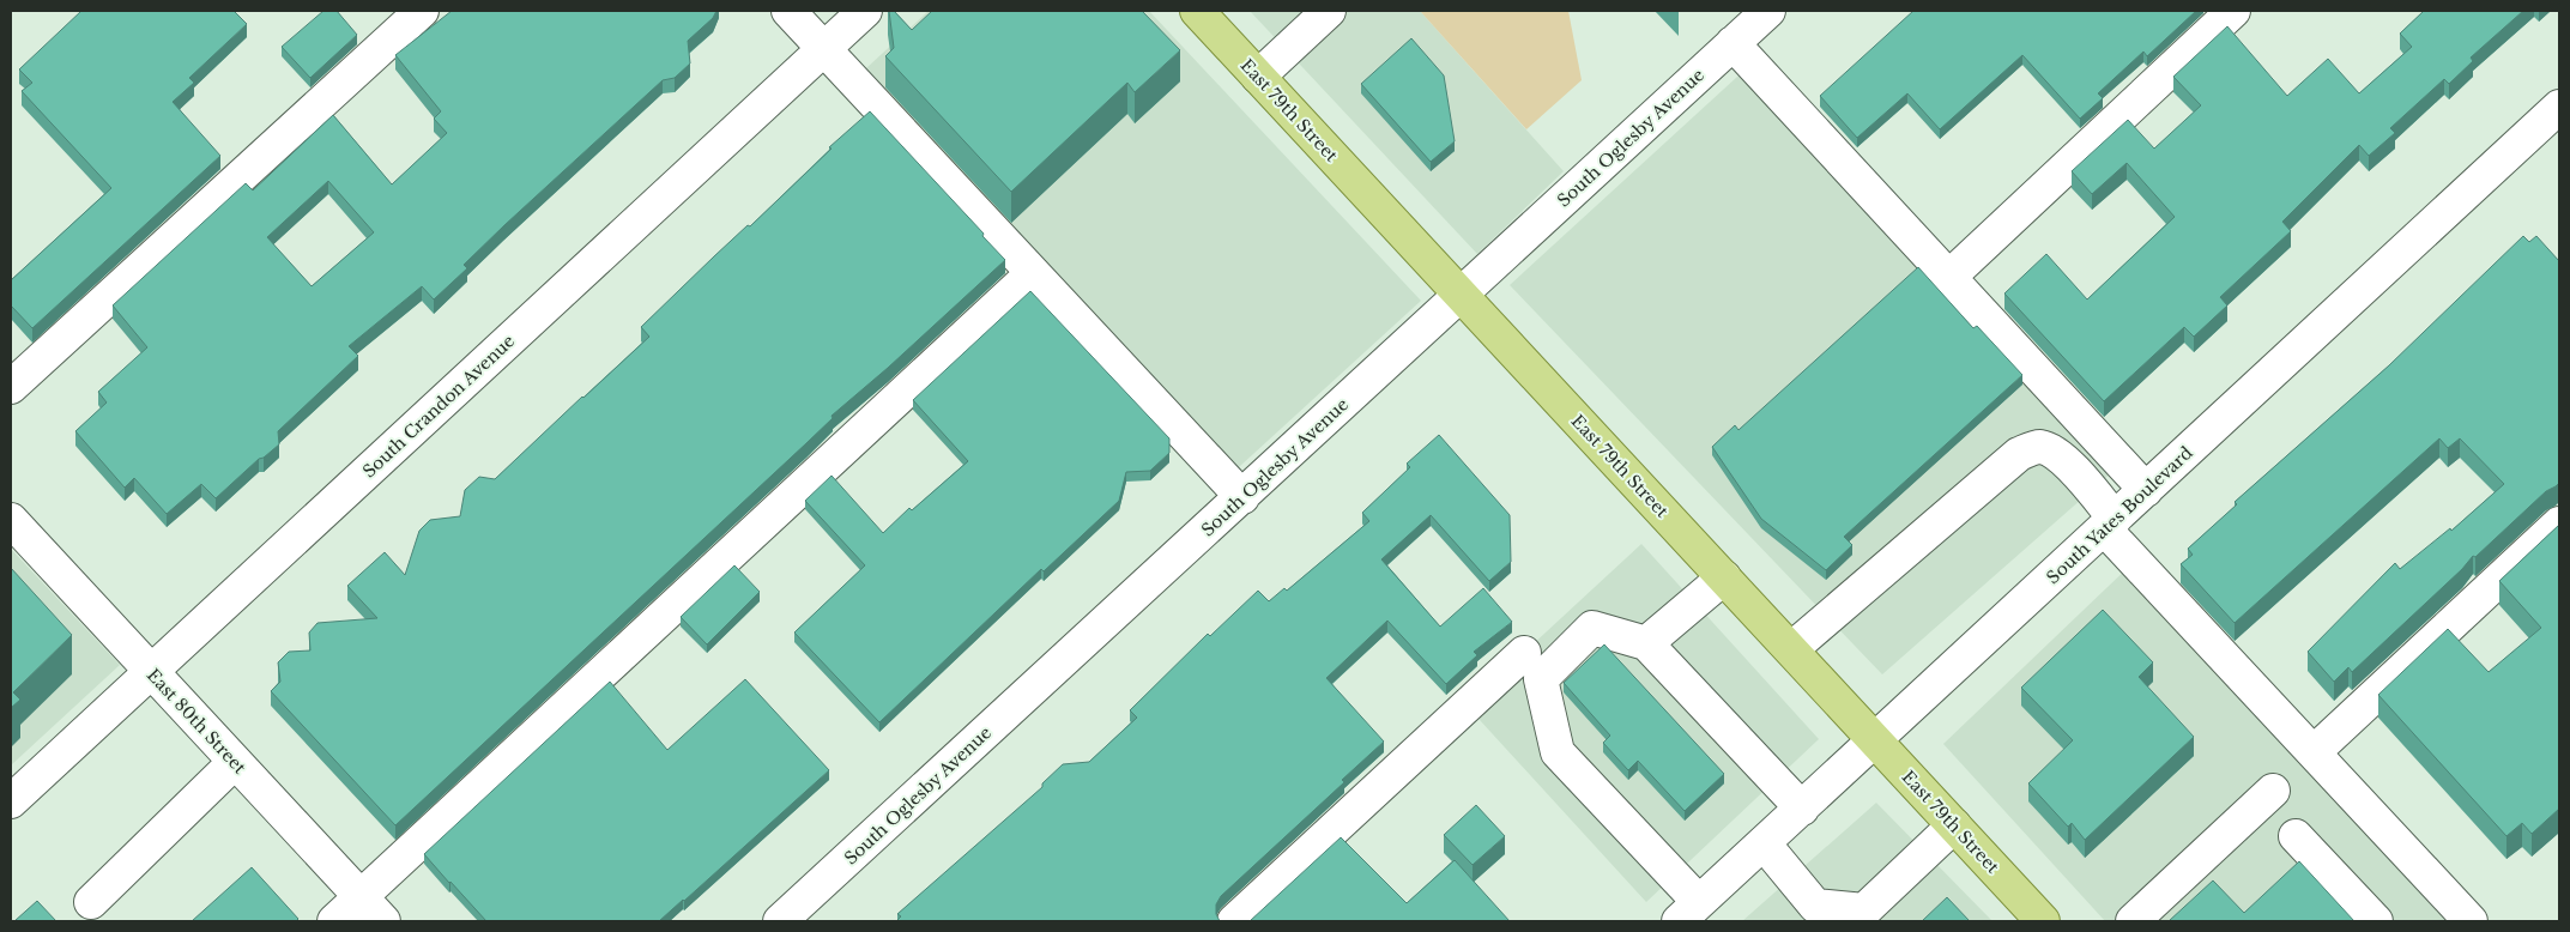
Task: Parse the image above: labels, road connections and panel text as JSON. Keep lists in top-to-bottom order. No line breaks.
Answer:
{"streets":{"main road":["East 79th Street"],"street":["South Oglesby Avenue","South Crandon Avenue","South Yates Boulevard","East 80th Street"]},"crossings":[["East 79th Street","South Oglesby Avenue"],["East 79th Street","South Yates Boulevard"],["South Crandon Avenue","East 80th Street"]]}
